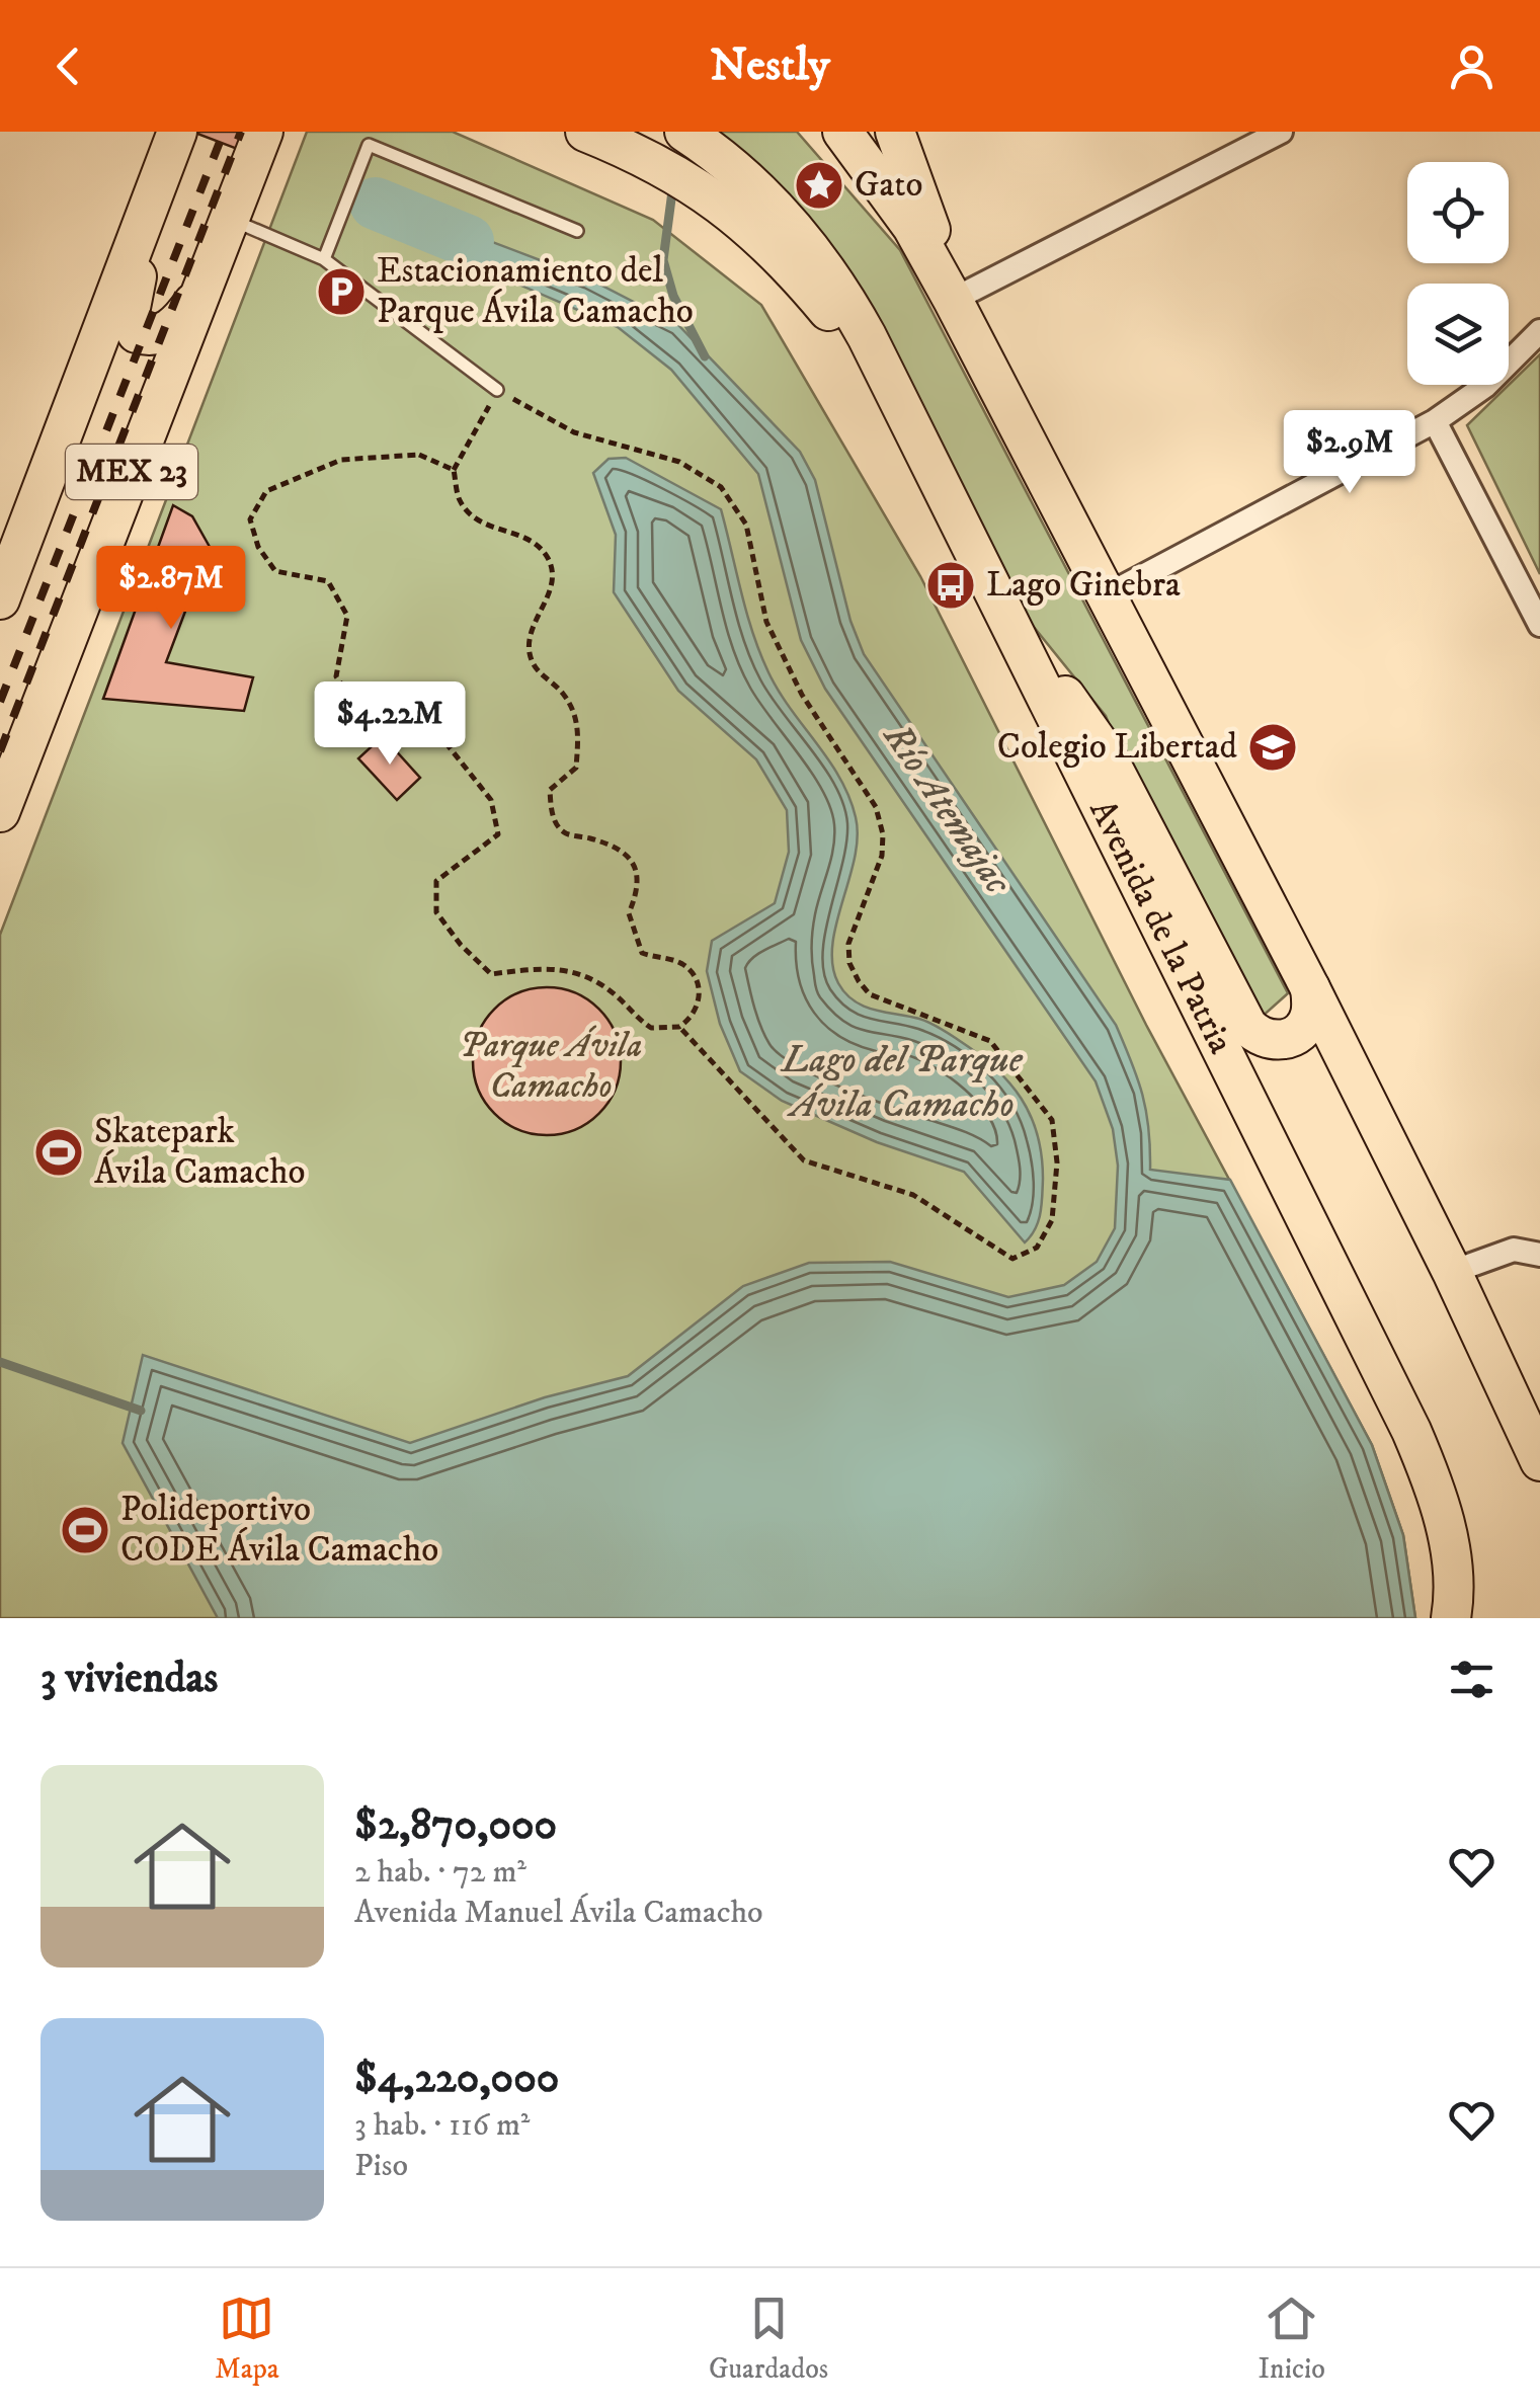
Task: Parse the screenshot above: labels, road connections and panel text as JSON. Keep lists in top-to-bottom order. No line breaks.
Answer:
{"streets":{"main road":["MEX 23","Avenida de la Patria"]},"water":["Río Atemajac","Lago del Parque Ávila Camacho"],"parks":["Parque Ávila Camacho"],"places":{"place":["Gato"],"parking":["Estacionamiento del Parque Ávila Camacho"],"bus stop":["Lago Ginebra"],"school or university":["Colegio Libertad"],"sports":["Skatepark Ávila Camacho","Polideportivo CODE Ávila Camacho"]},"page":{"header":"Nestly","price":["$2.9M","$2.87M","$4.22M"],"heading":"3 viviendas","list":[{"name":"$2,870,000","note":"2 hab. · 72 m² · Avenida Manuel Ávila Camacho"},{"name":"$4,220,000","note":"3 hab. · 116 m² · Piso"}],"tabs":["Mapa","Guardados","Inicio"]}}
